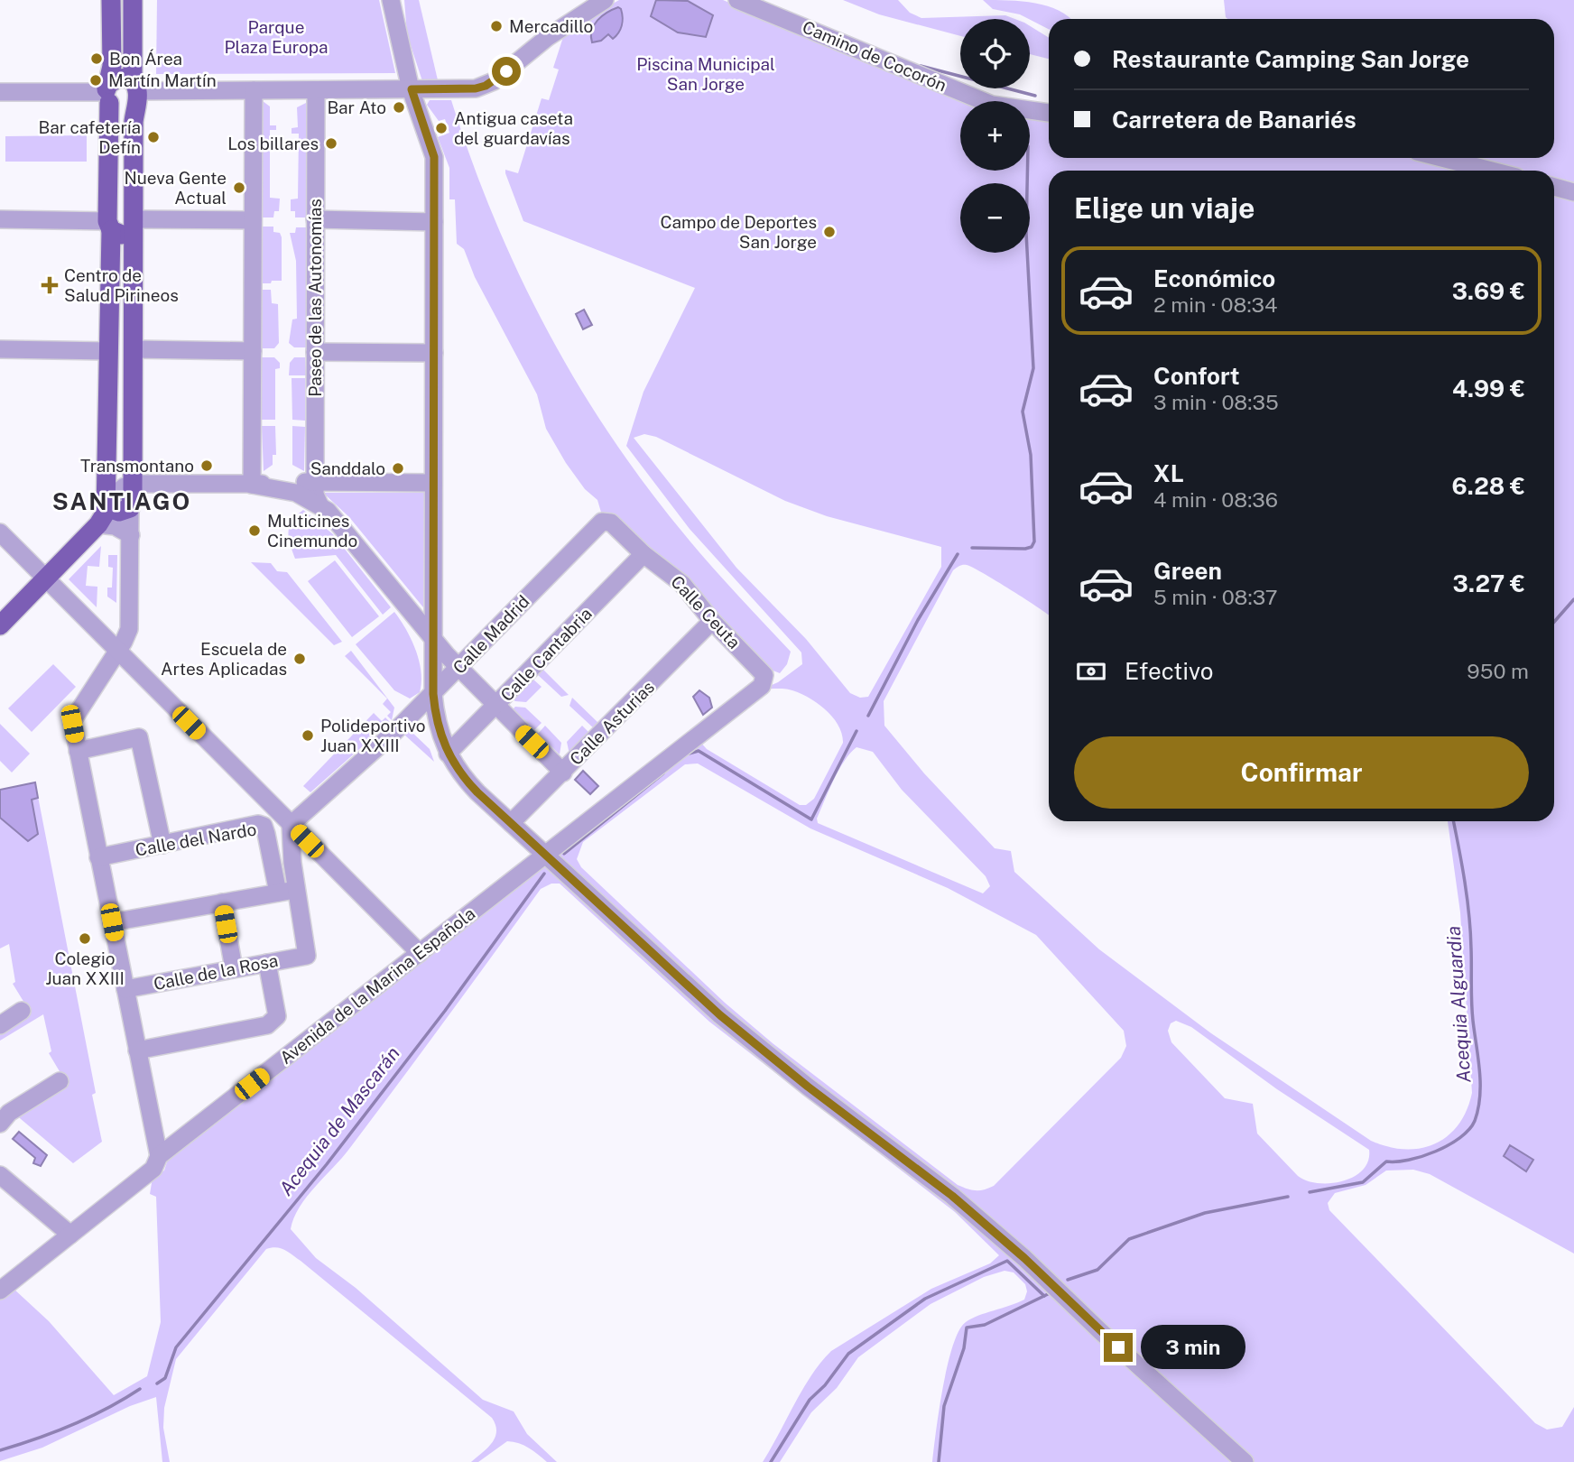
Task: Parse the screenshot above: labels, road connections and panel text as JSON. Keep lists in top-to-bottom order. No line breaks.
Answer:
{"streets":{"street":["Camino de Cocorón","Paseo de las Autonomías","Calle Ceuta","Calle Madrid","Calle Cantabria","Calle Asturias","Calle del Nardo","Calle de la Rosa","Avenida de la Marina Española"]},"crossings":[["Calle Ceuta","Calle Madrid"],["Calle Ceuta","Calle Cantabria"],["Calle Ceuta","Calle Asturias"],["Calle Ceuta","Avenida de la Marina Española"]],"districts":["SANTIAGO"],"water":["Acequia Alguardia","Acequia de Mascarán"],"parks":["Parque Plaza Europa","Piscina Municipal San Jorge"],"places":{"other":["Mercadillo","Bon Área","Martín Martín","Bar Ato","Antigua caseta del guardavías","Bar cafetería Defín","Los billares","Nueva Gente Actual","Campo de Deportes San Jorge","Transmontano","Sanddalo","Multicines Cinemundo","Escuela de Artes Aplicadas","Polideportivo Juan XXIII","Colegio Juan XXIII"],"health":["Centro de Salud Pirineos"]},"page":{"map_buttons":["+","−"],"banner":["Restaurante Camping San Jorge","Carretera de Banariés"],"heading":"Elige un viaje","list":[{"name":"Económico","note":"2 min · 08:34","value":"3.69 €"},{"name":"Confort","note":"3 min · 08:35","value":"4.99 €"},{"name":"XL","note":"4 min · 08:36","value":"6.28 €"},{"name":"Green","note":"5 min · 08:37","value":"3.27 €"}],"pay":["Efectivo","950 m"],"buttons":"Confirmar","bubble":"3 min"}}
